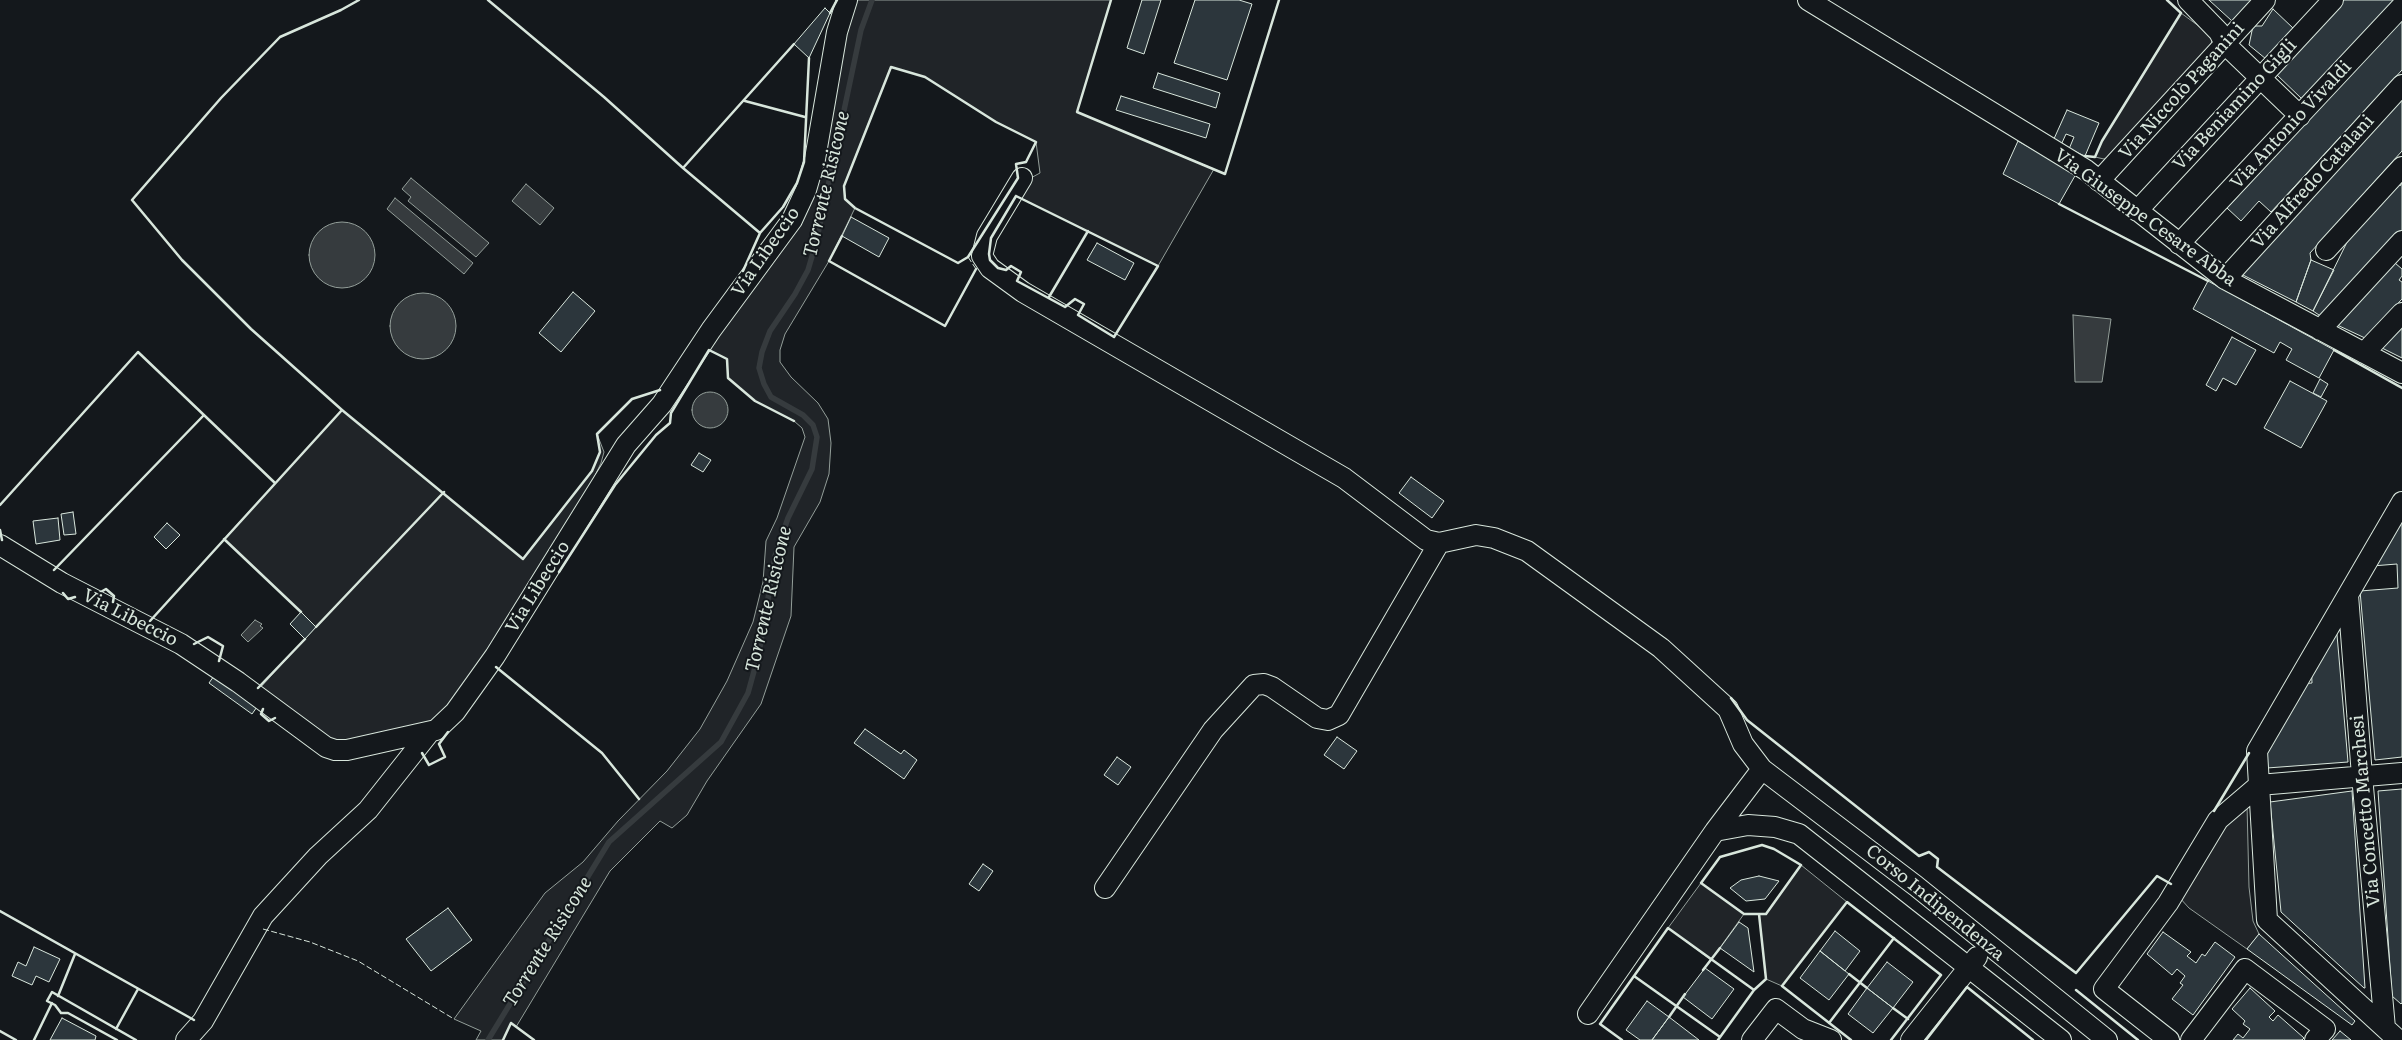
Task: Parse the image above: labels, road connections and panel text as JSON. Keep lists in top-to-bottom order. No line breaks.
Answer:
{"streets":{"street":["Via Niccolò Paganini","Via Beniamino Gigli","Via Antonio Vivaldi","Via Alfredo Catalani","Via Giuseppe Cesare Abba","Via Libeccio","Via Concetto Marchesi","Corso Indipendenza"]},"crossings":[["Via Niccolò Paganini","Via Giuseppe Cesare Abba"],["Via Beniamino Gigli","Via Giuseppe Cesare Abba"],["Via Antonio Vivaldi","Via Giuseppe Cesare Abba"],["Via Alfredo Catalani","Via Giuseppe Cesare Abba"]],"water":["Torrente Risicone"]}
